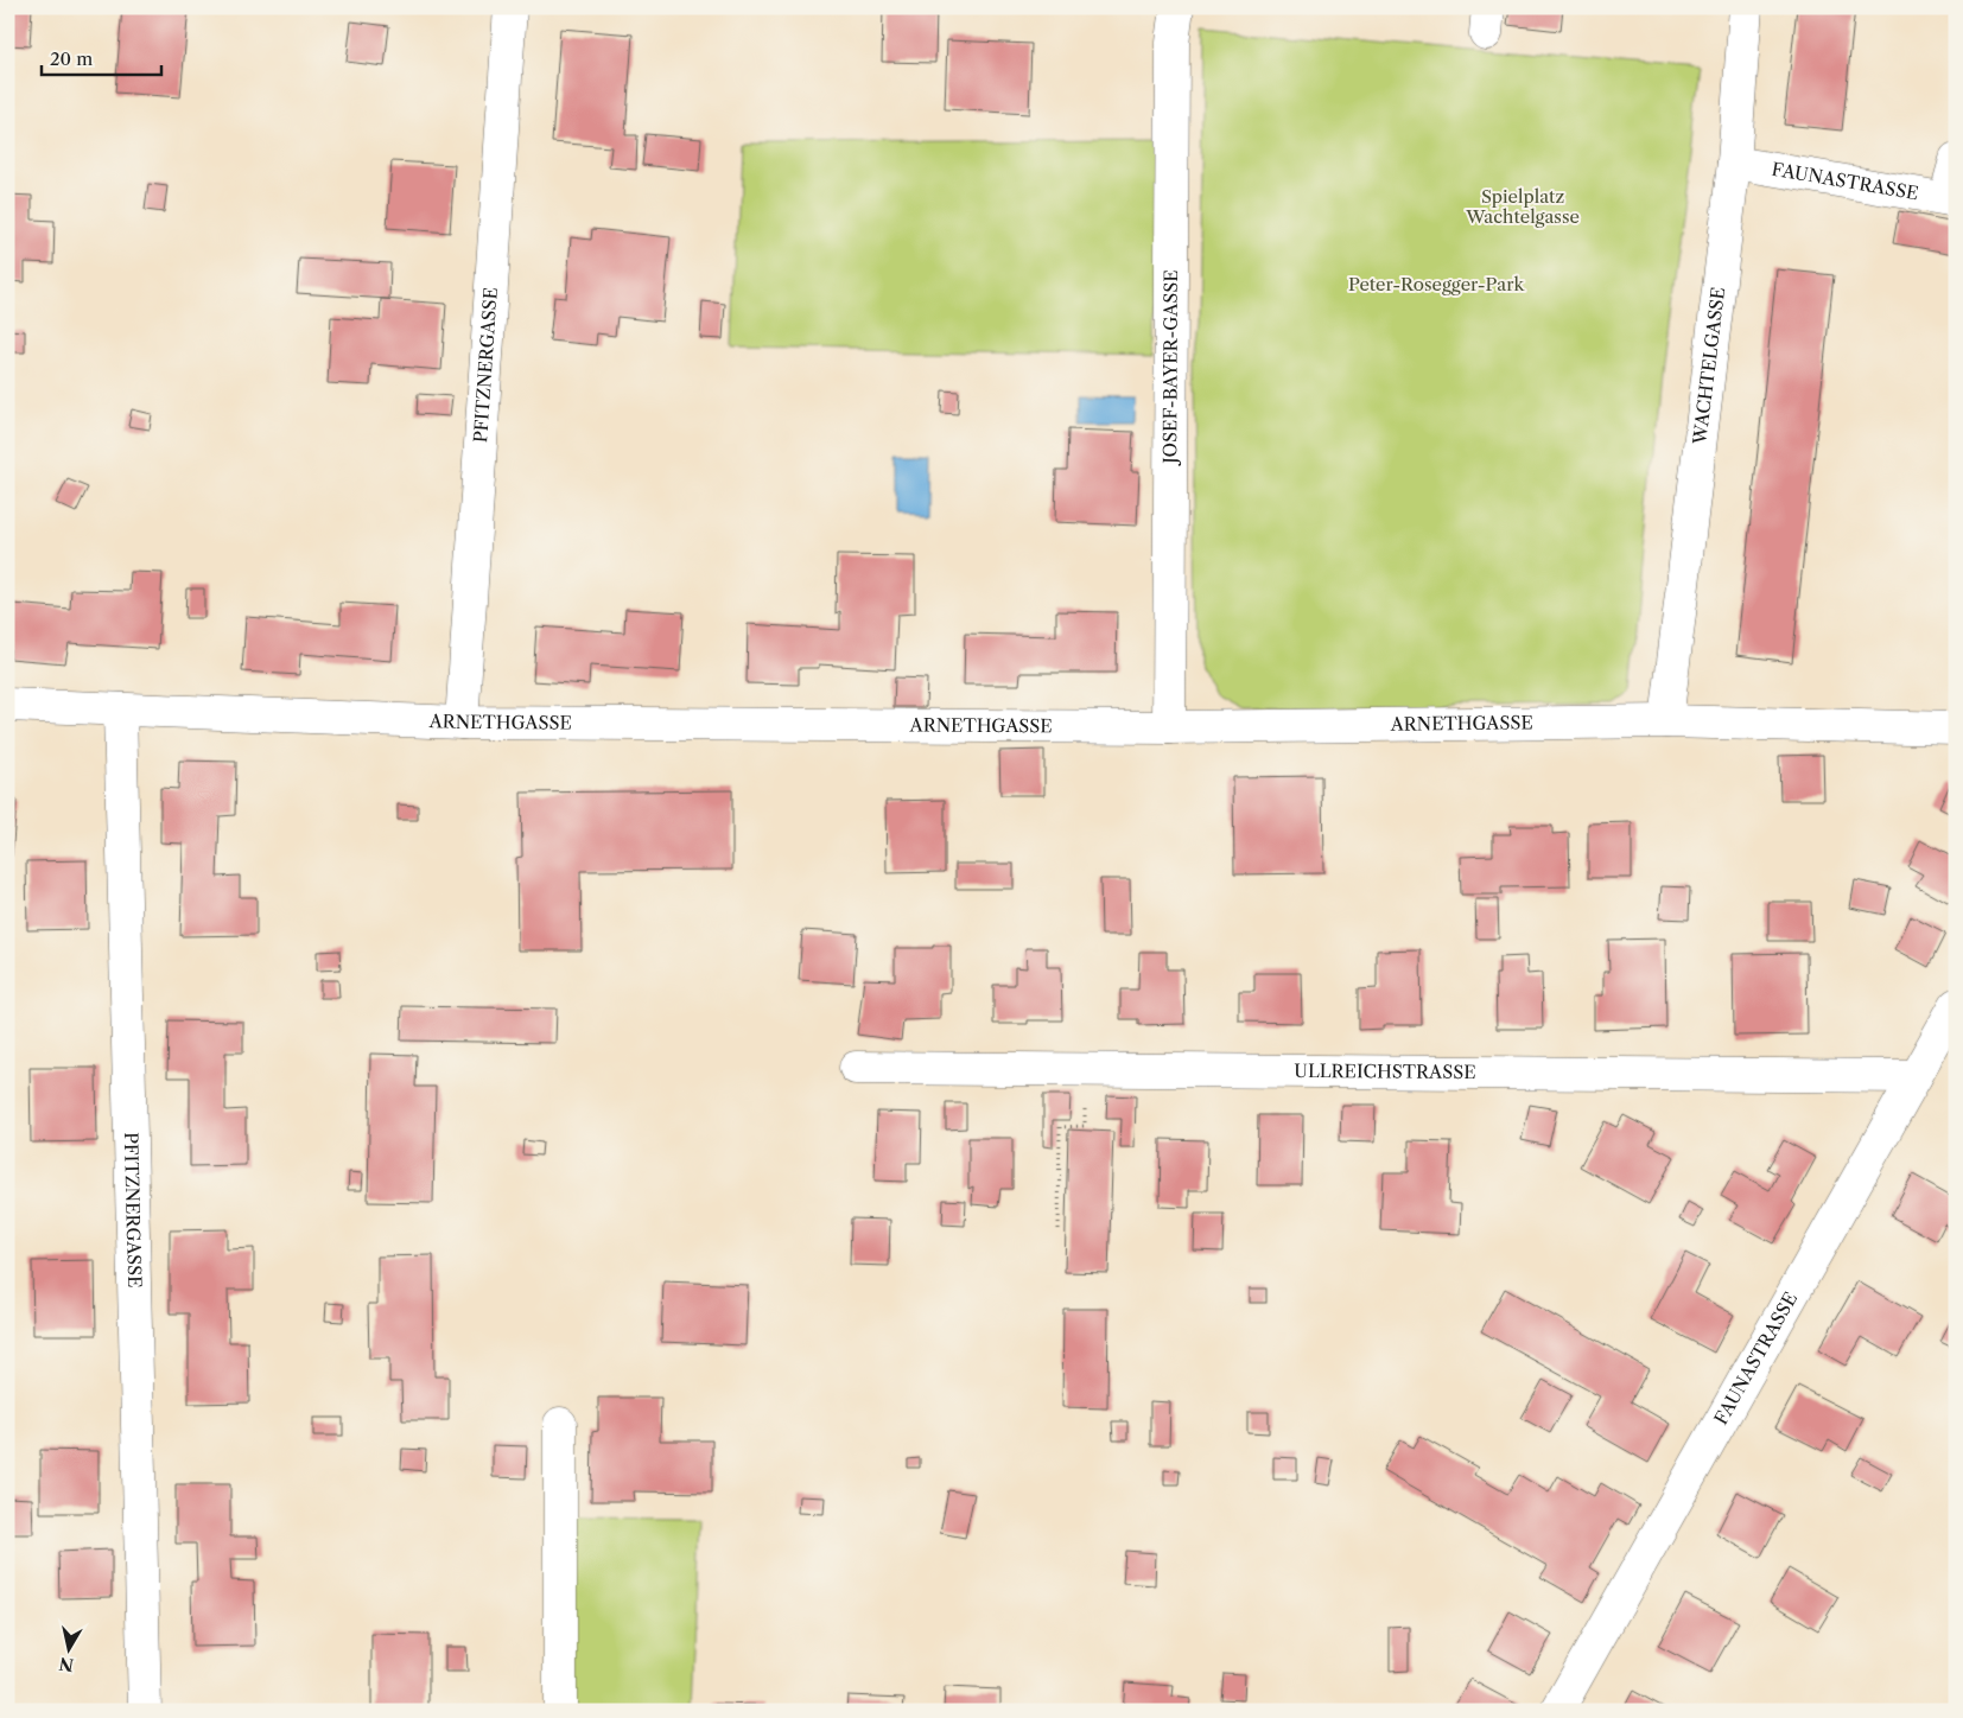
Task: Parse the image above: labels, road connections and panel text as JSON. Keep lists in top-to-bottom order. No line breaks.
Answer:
{"streets":{"street":["FAUNASTRASSE","PFITZNERGASSE","WACHTELGASSE","JOSEF-BAYER-GASSE","ARNETHGASSE","ULLREICHSTRASSE"]},"crossings":[["FAUNASTRASSE","WACHTELGASSE"],["FAUNASTRASSE","ULLREICHSTRASSE"],["PFITZNERGASSE","ARNETHGASSE"],["WACHTELGASSE","ARNETHGASSE"],["JOSEF-BAYER-GASSE","ARNETHGASSE"]],"parks":["Spielplatz Wachtelgasse","Peter-Rosegger-Park"],"scale_bar":"20 m","north":"bottom"}
